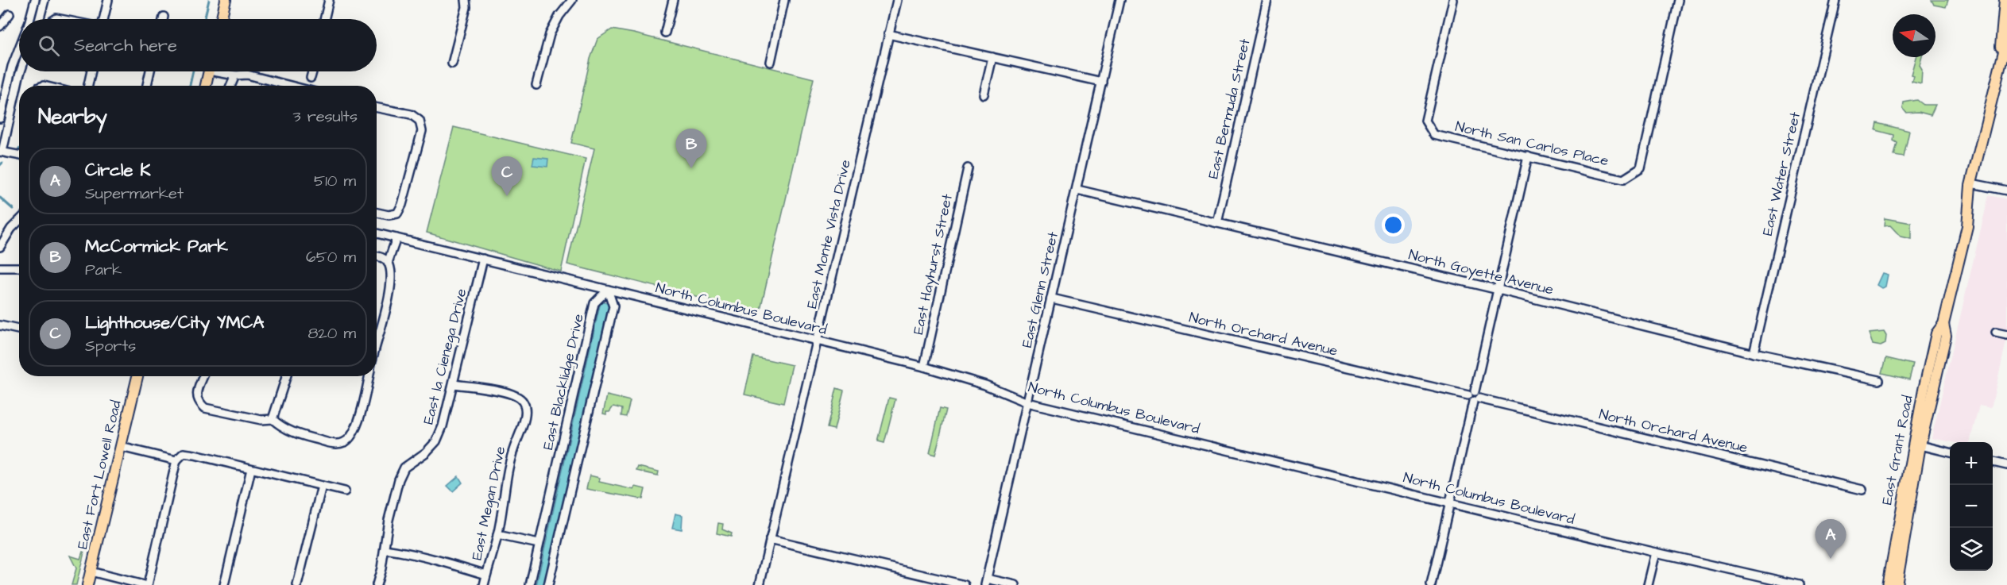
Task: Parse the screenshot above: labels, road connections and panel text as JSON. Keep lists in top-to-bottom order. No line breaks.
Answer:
{"streets":{"main road":["East Grant Road","East Fort Lowell Road"],"street":["East Bermuda Street","North San Carlos Place","East Water Street","East Monte Vista Drive","East Hayhurst Street","North Goyette Avenue","East Glenn Street","North Columbus Boulevard","North Orchard Avenue","East la Cienega Drive","East Blacklidge Drive","East Megan Drive"]},"crossings":[["East Bermuda Street","North Goyette Avenue"],["East Water Street","North Goyette Avenue"],["East Monte Vista Drive","North Columbus Boulevard"],["East Hayhurst Street","North Columbus Boulevard"],["North Goyette Avenue","East Glenn Street"],["East Glenn Street","North Columbus Boulevard"],["East Glenn Street","North Orchard Avenue"],["North Columbus Boulevard","East la Cienega Drive"],["North Columbus Boulevard","East Blacklidge Drive"],["East la Cienega Drive","East Megan Drive"]],"north":"left","page":{"search":"Search here","heading":["Nearby","3 results"],"pins":["B","C","A"],"list":[{"mark":"A","name":"Circle K","note":"Supermarket","value":"510 m"},{"mark":"B","name":"McCormick Park","note":"Park","value":"650 m"},{"mark":"C","name":"Lighthouse/City YMCA","note":"Sports","value":"820 m"}],"map_buttons":["+","−"]}}
